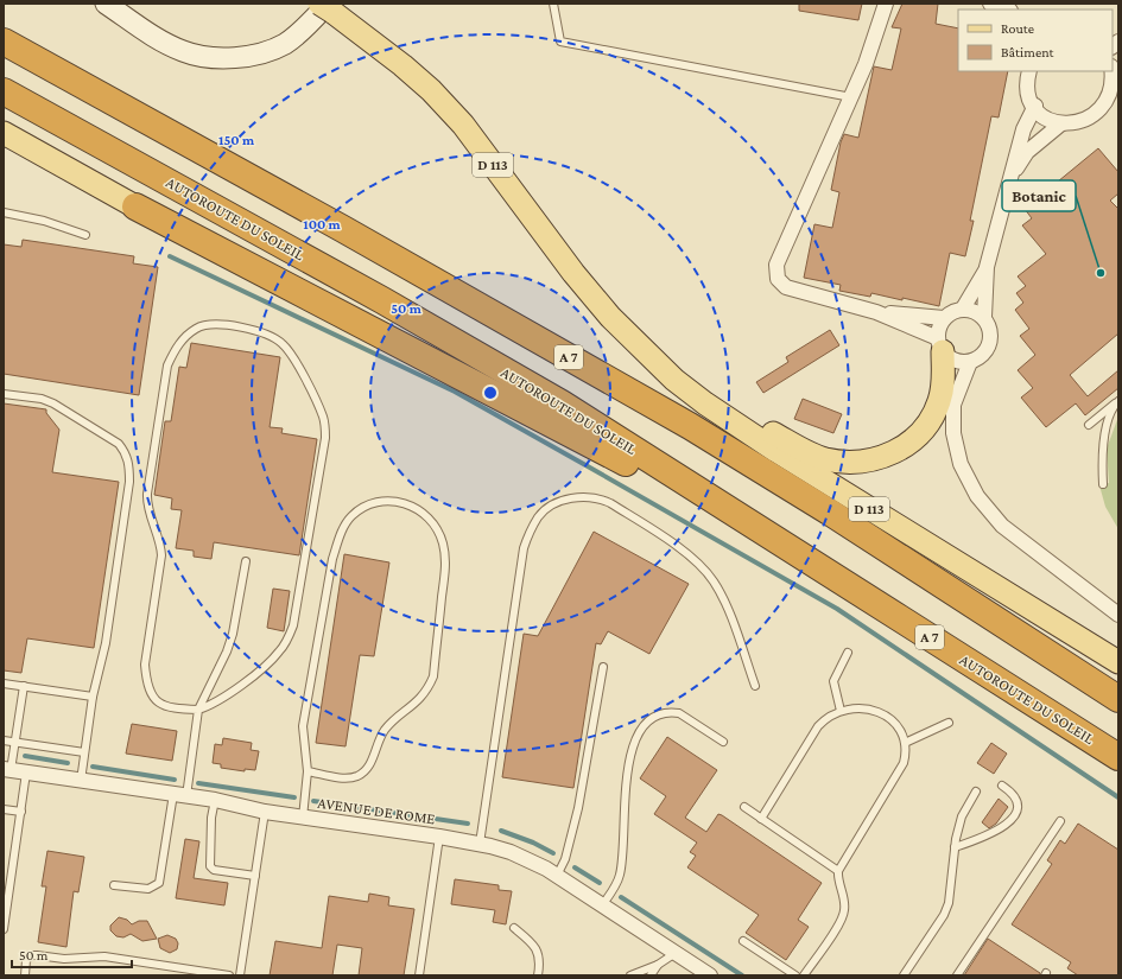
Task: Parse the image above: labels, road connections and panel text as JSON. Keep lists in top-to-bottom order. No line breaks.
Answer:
{"streets":{"highway":["AUTOROUTE DU SOLEIL","A 7"],"main road":["D 113"],"street":["AVENUE DE ROME"]},"places":["Botanic"],"legend":["Route","Bâtiment"],"scale_bar":"50 m","rings":["150 m","100 m","50 m"]}
